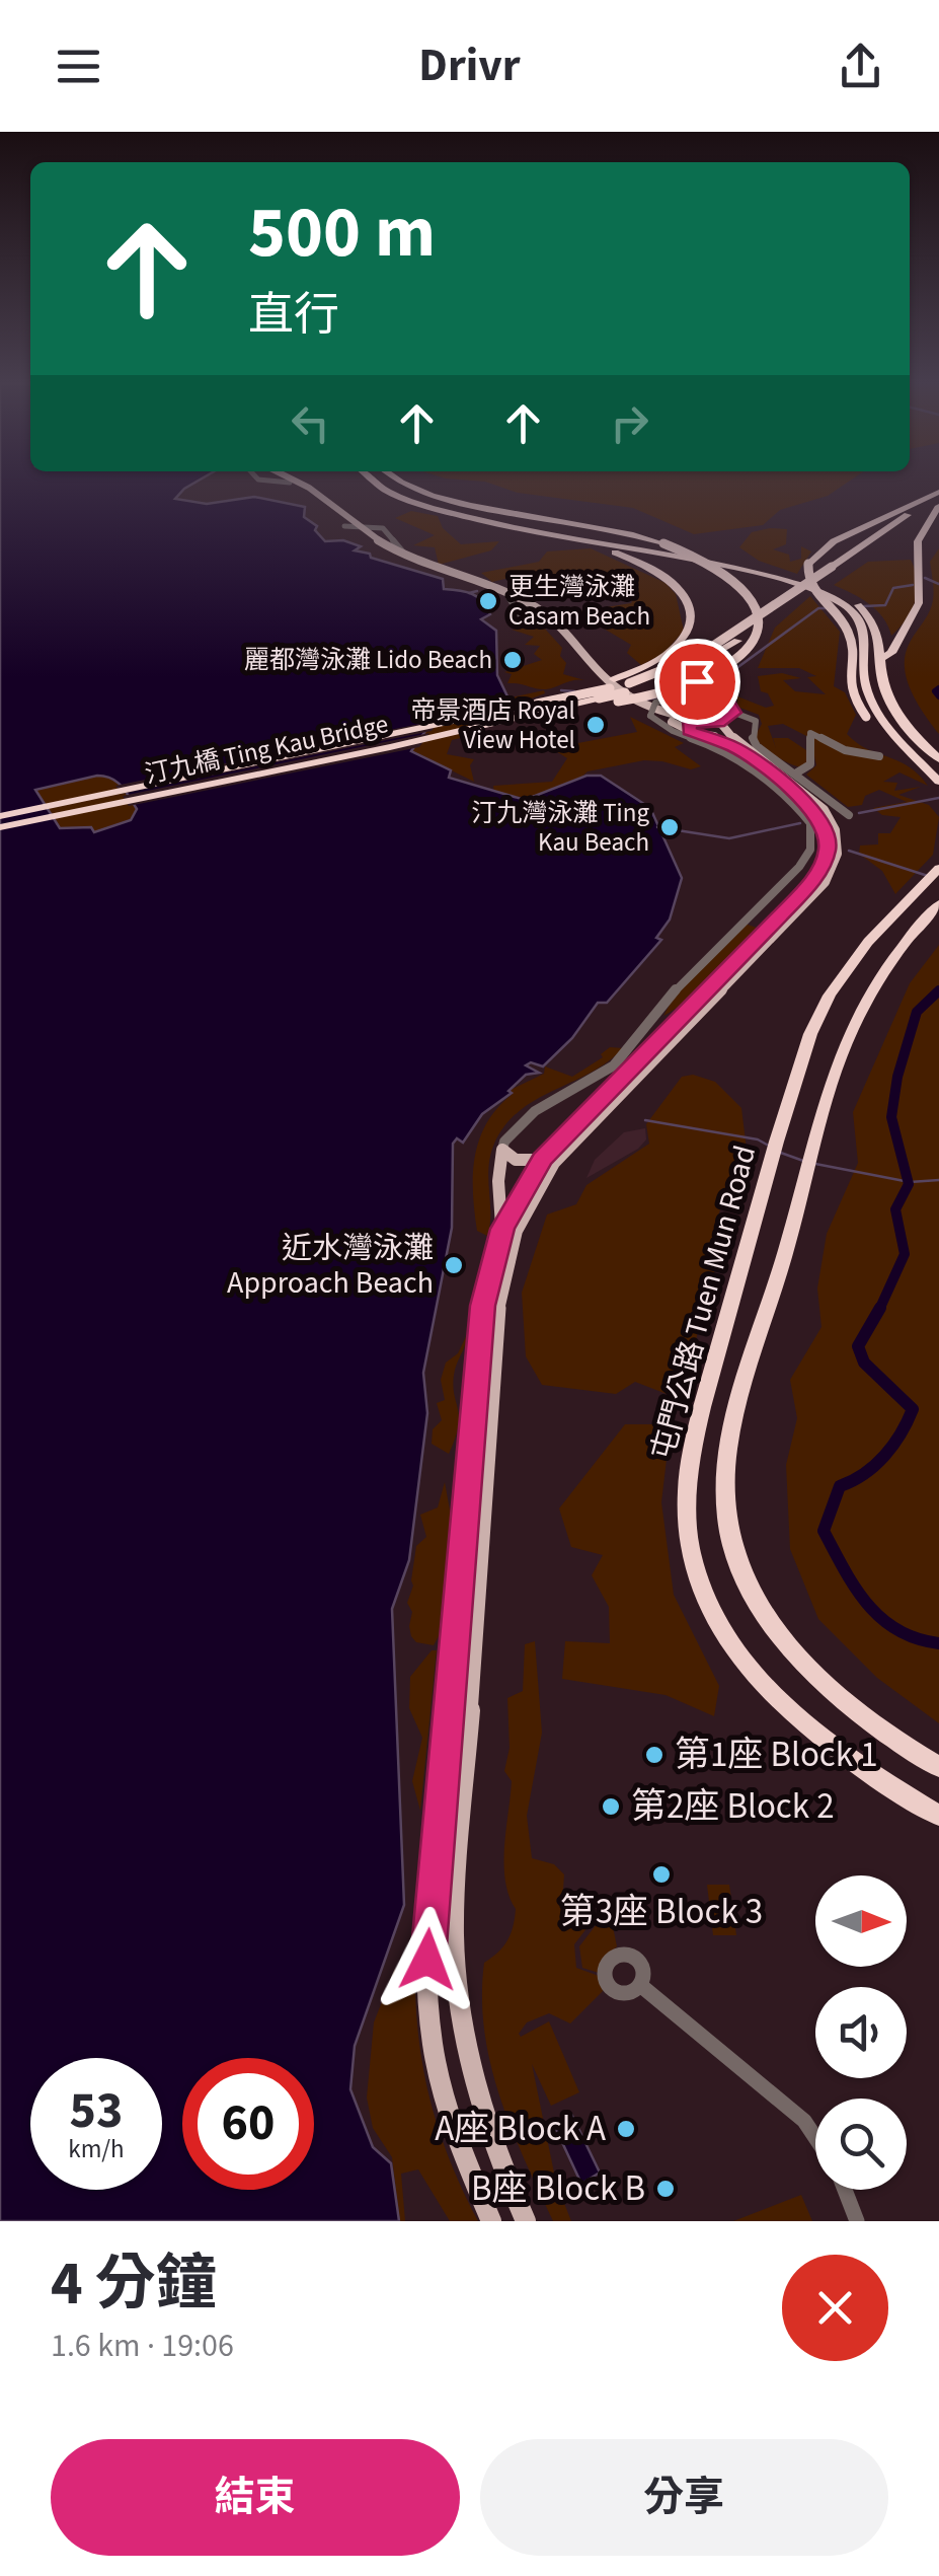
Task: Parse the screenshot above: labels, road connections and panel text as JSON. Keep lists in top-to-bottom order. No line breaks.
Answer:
{"streets":{"highway":["汀九橋 Ting Kau Bridge","屯門公路 Tuen Mun Road"]},"places":["更生灣泳灘 Casam Beach","麗都灣泳灘 Lido Beach","帝景酒店 Royal View Hotel","汀九灣泳灘 Ting Kau Beach","近水灣泳灘 Approach Beach","第1座 Block 1","第2座 Block 2","第3座 Block 3","A座 Block A","B座 Block B"],"north":"right","page":{"header":"Drivr","turn":["500 m","直行"],"speed":"53 km/h","limit":"60","heading":["4 分鐘","1.6 km · 19:06"],"buttons":["結束","分享"]}}
